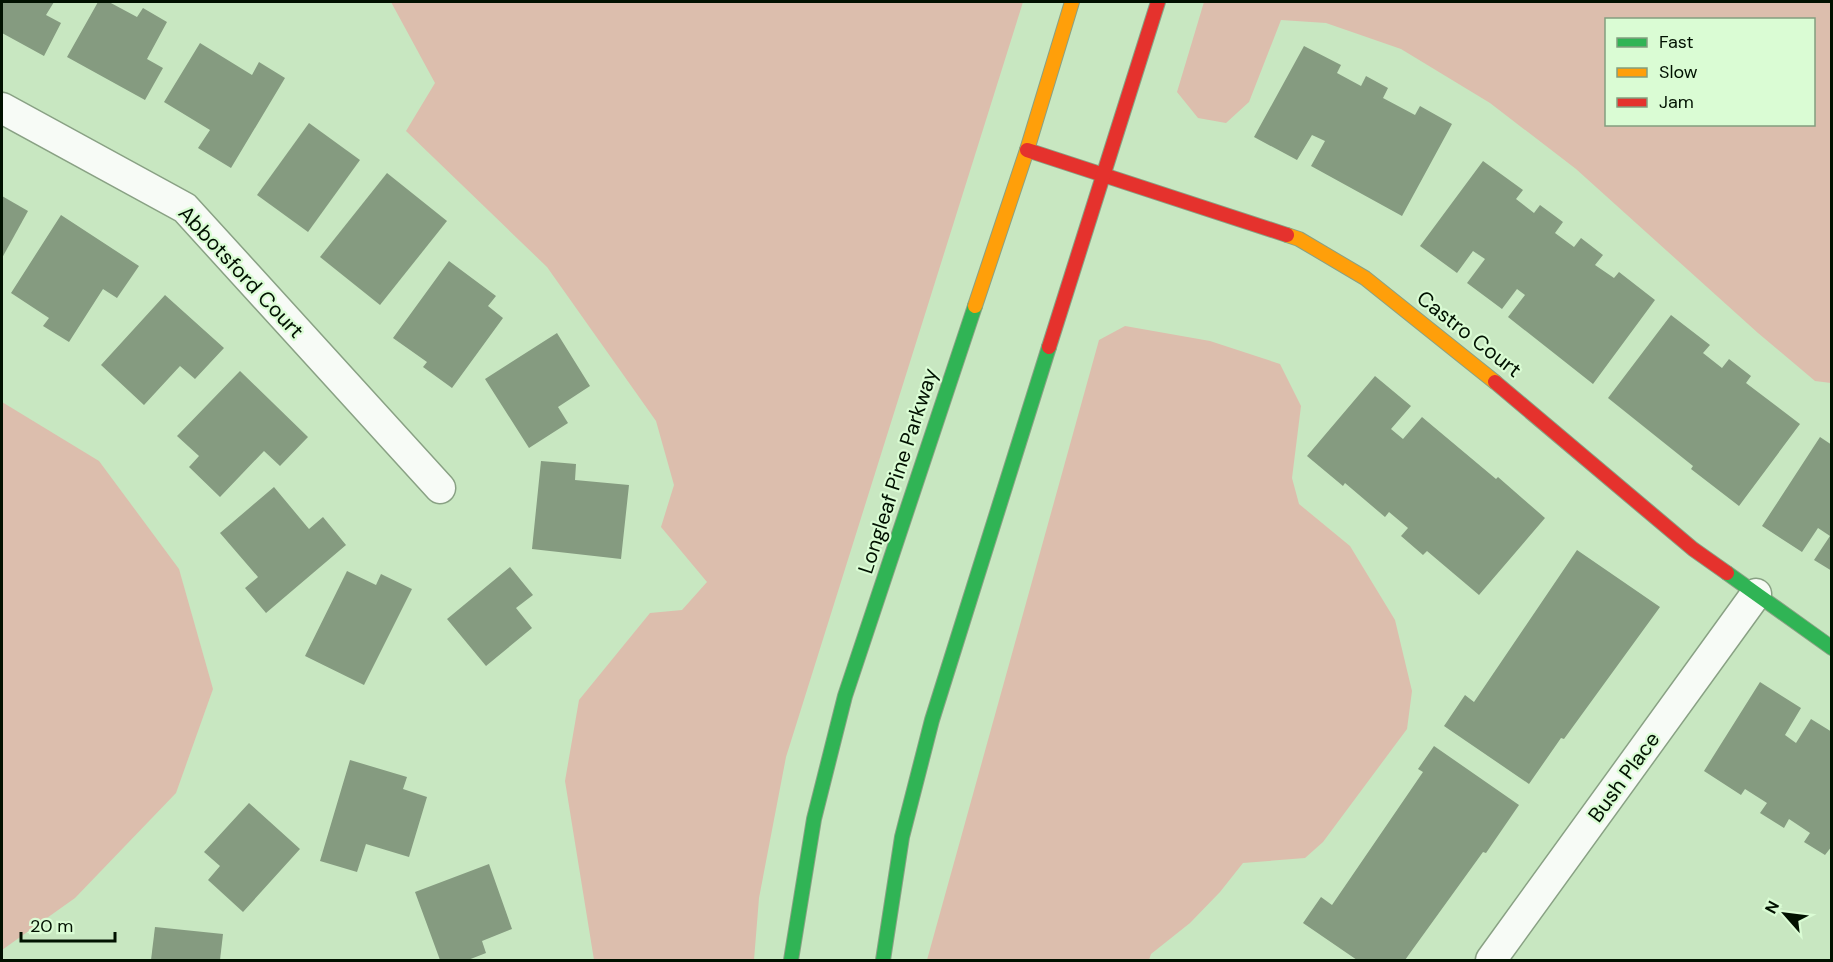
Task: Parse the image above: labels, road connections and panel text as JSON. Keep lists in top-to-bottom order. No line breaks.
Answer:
{"streets":{"main road":["Castro Court","Longleaf Pine Parkway"],"street":["Abbotsford Court","Bush Place"]},"crossings":[["Castro Court","Longleaf Pine Parkway"],["Castro Court","Bush Place"]],"legend":["Fast","Slow","Jam"],"scale_bar":"20 m","north":"top left"}
